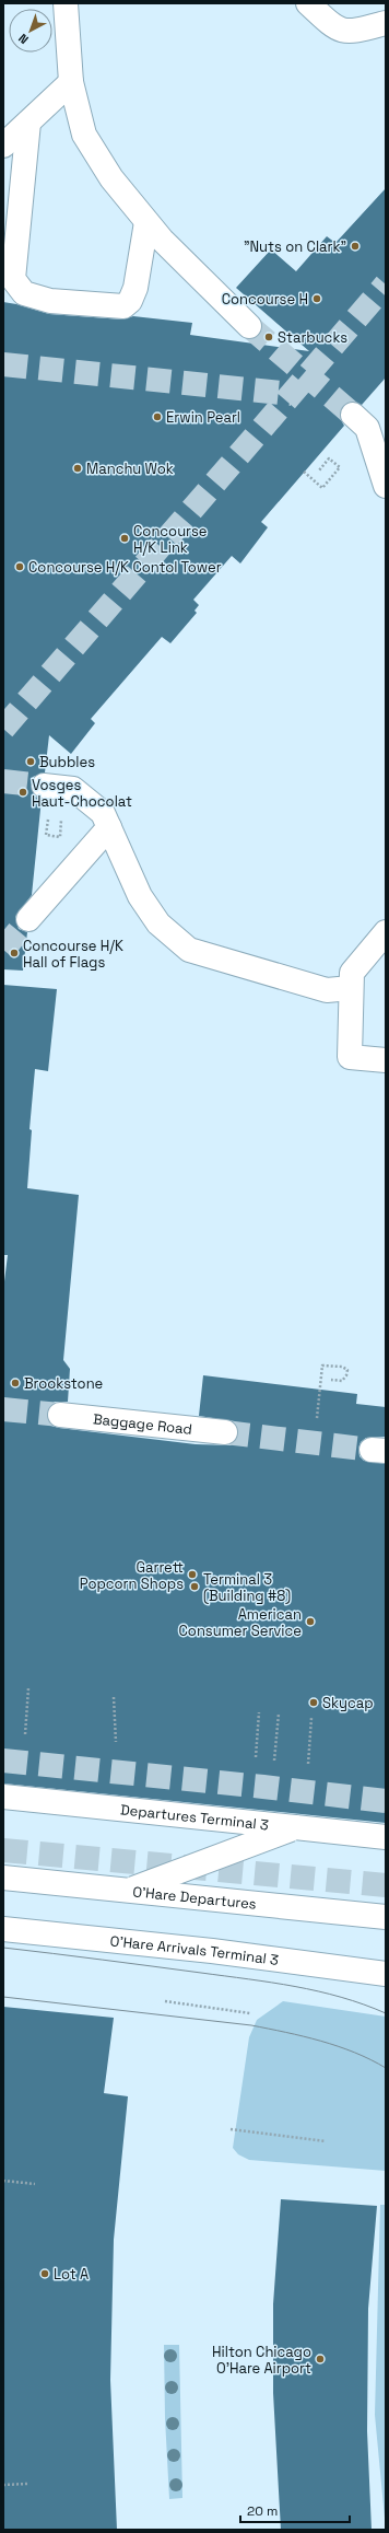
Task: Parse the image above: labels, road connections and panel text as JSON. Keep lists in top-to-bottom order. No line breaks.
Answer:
{"streets":{"street":["Baggage Road","Departures Terminal 3","O'Hare Departures","O'Hare Arrivals Terminal 3"]},"places":["\"Nuts on Clark\"","Concourse H","Starbucks","Erwin Pearl","Manchu Wok","Concourse H/K Link","Concourse H/K Contol Tower","Bubbles","Vosges Haut-Chocolat","Concourse H/K Hall of Flags","Brookstone","Garrett Popcorn Shops","Terminal 3 (Building #8)","American Consumer Service","Skycap","Lot A","Hilton Chicago O'Hare Airport"],"scale_bar":"20 m","north":"bottom left"}
